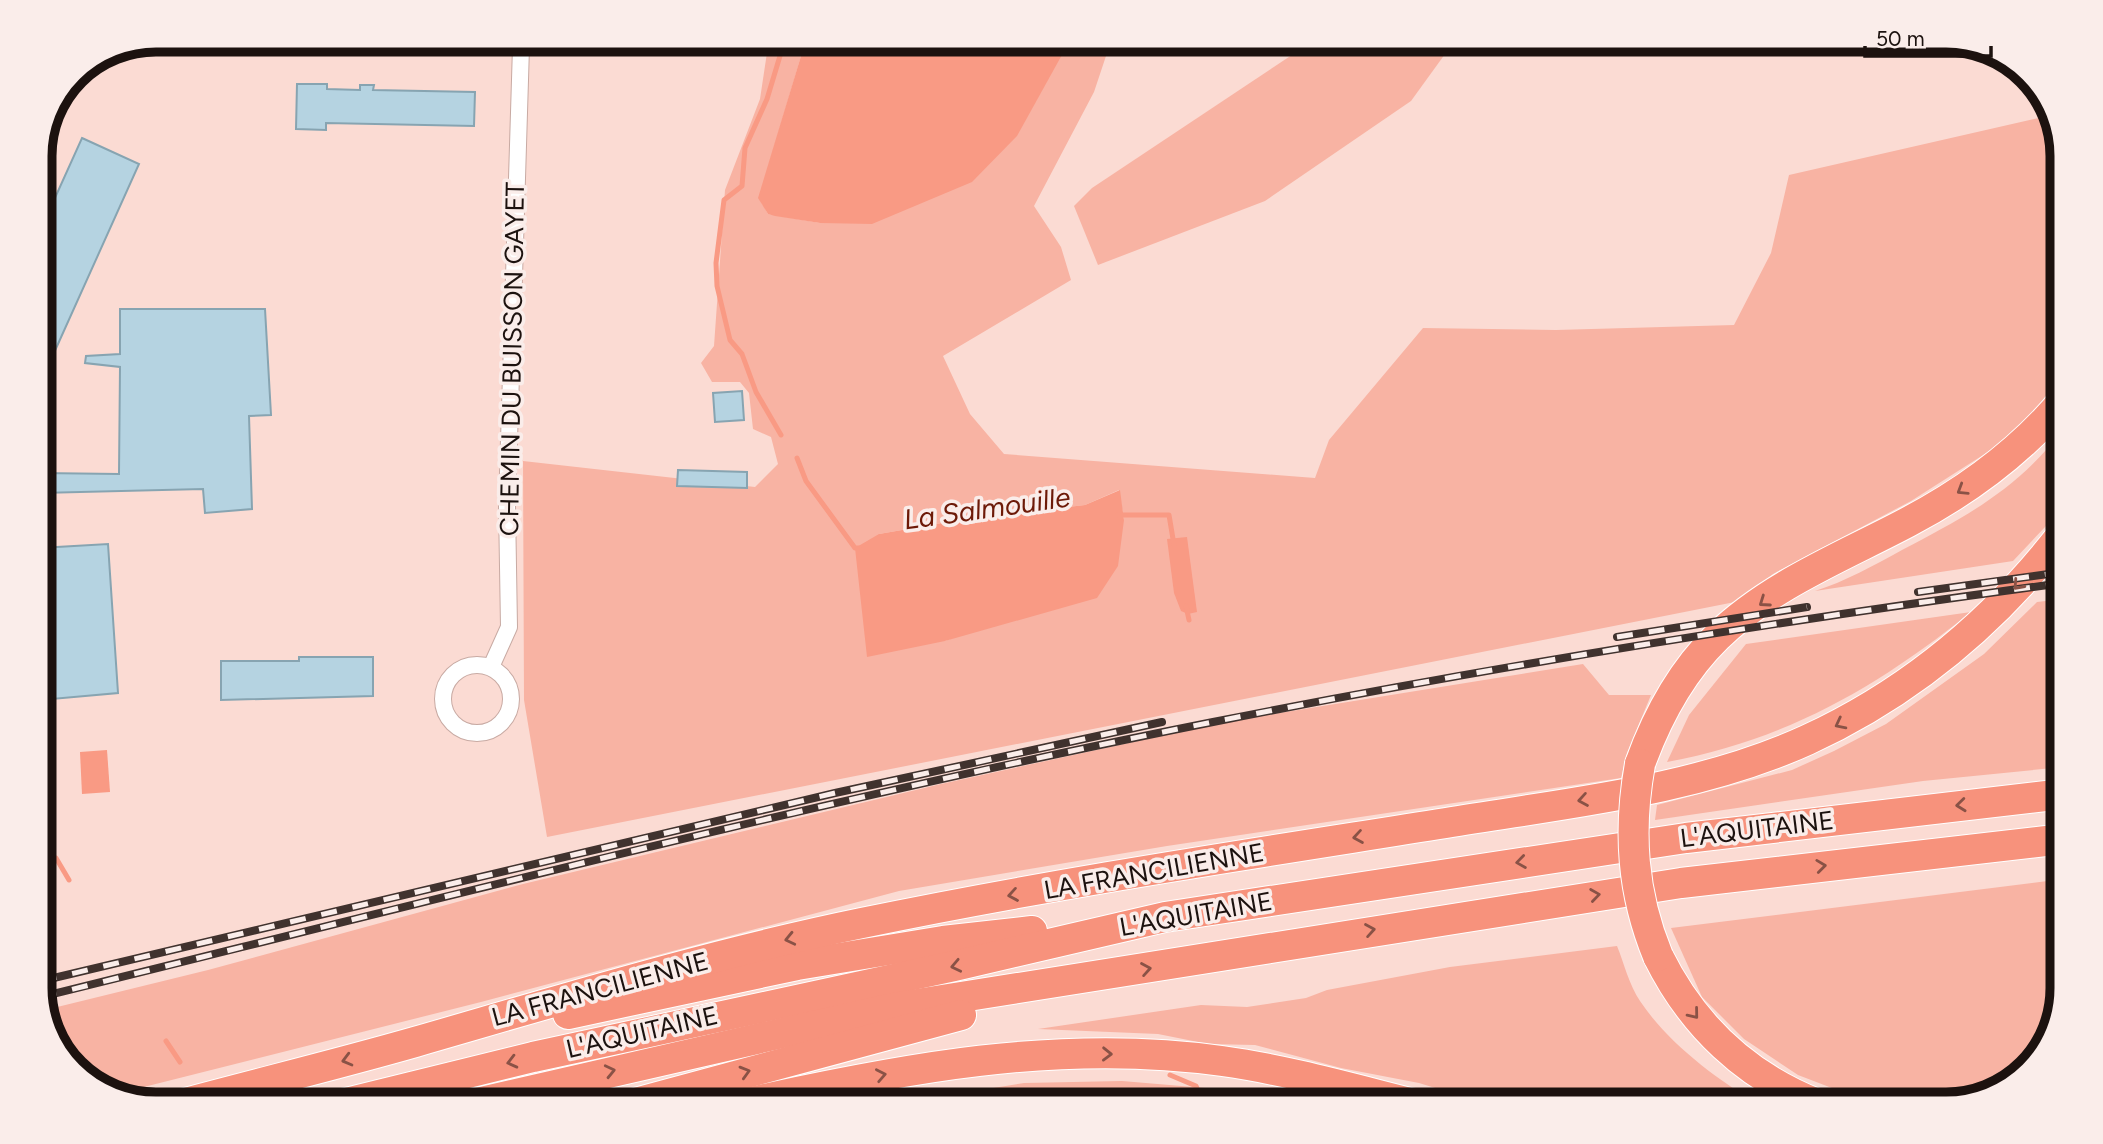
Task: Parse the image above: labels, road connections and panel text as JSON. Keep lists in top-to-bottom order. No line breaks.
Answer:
{"streets":{"highway":["L'AQUITAINE","LA FRANCILIENNE"],"street":["CHEMIN DU BUISSON GAYET"]},"water":["La Salmouille"],"scale_bar":"50 m"}
